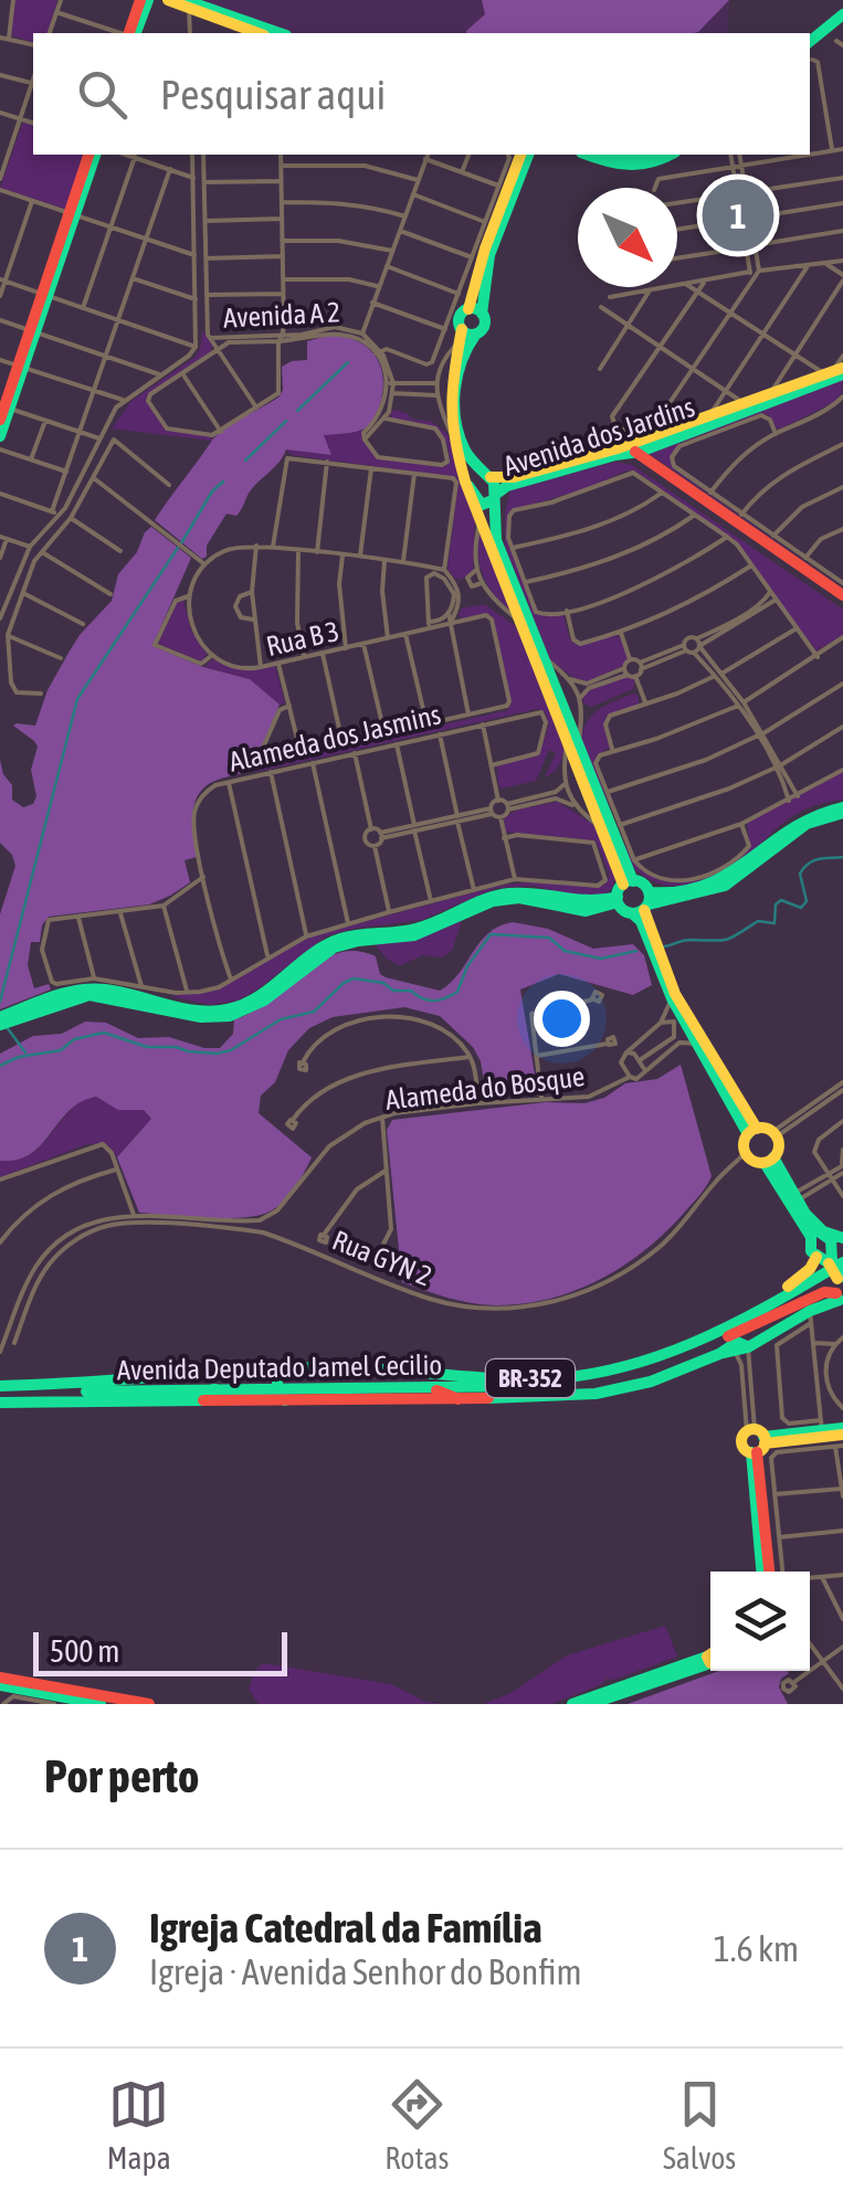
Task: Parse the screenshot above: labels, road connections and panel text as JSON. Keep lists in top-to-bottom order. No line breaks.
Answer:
{"streets":{"main road":["Avenida dos Jardins","Avenida Deputado Jamel Cecilio","BR-352"],"street":["Avenida A 2","Rua B 3","Alameda dos Jasmins","Alameda do Bosque","Rua GYN 2"]},"crossings":[["Avenida Deputado Jamel Cecilio","BR-352"]],"scale_bar":"500 m","north":"bottom right","page":{"search":"Pesquisar aqui","pins":"1","scale":"500 m","heading":"Por perto","list":[{"mark":"1","name":"Igreja Catedral da Família","note":"Igreja · Avenida Senhor do Bonfim","value":"1.6 km"}],"nav":["Mapa","Rotas","Salvos"]}}
